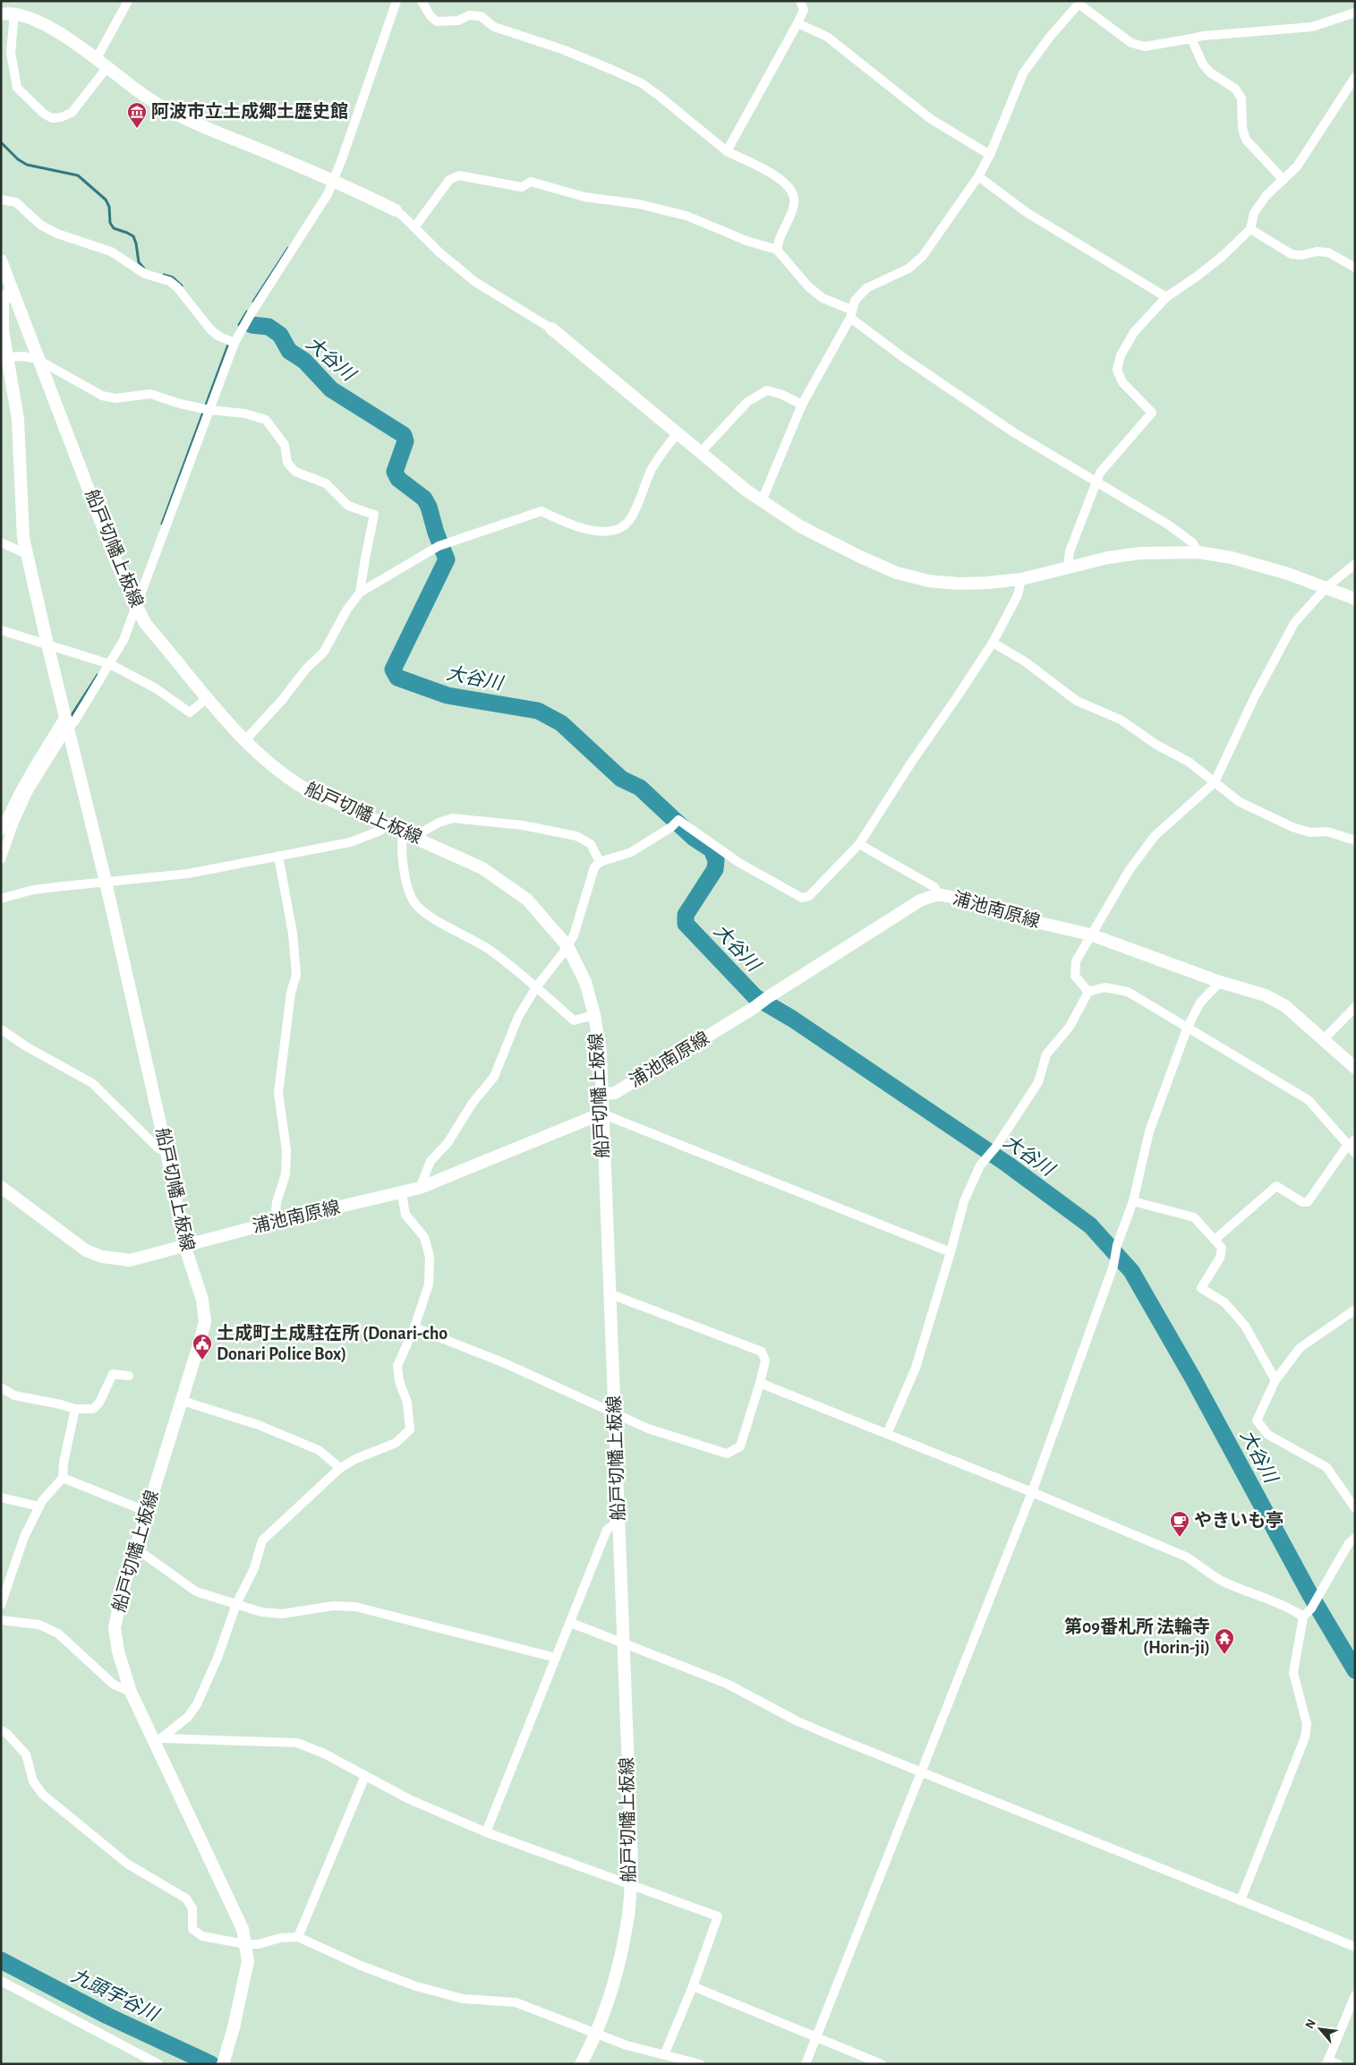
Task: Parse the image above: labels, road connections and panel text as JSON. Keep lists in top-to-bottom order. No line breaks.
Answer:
{"streets":{"main road":["船戸切幡上板線","浦池南原線"]},"crossings":[["船戸切幡上板線","浦池南原線"]],"water":["大谷川","九頭宇谷川"],"places":{"museum":["阿波市立土成郷土歴史館"],"public building":["土成町土成駐在所 (Donari-cho Donari Police Box)"],"cafe":["やきいも亭"],"temple":["第09番札所 法輪寺 (Horin-ji)"]},"north":"top left"}
